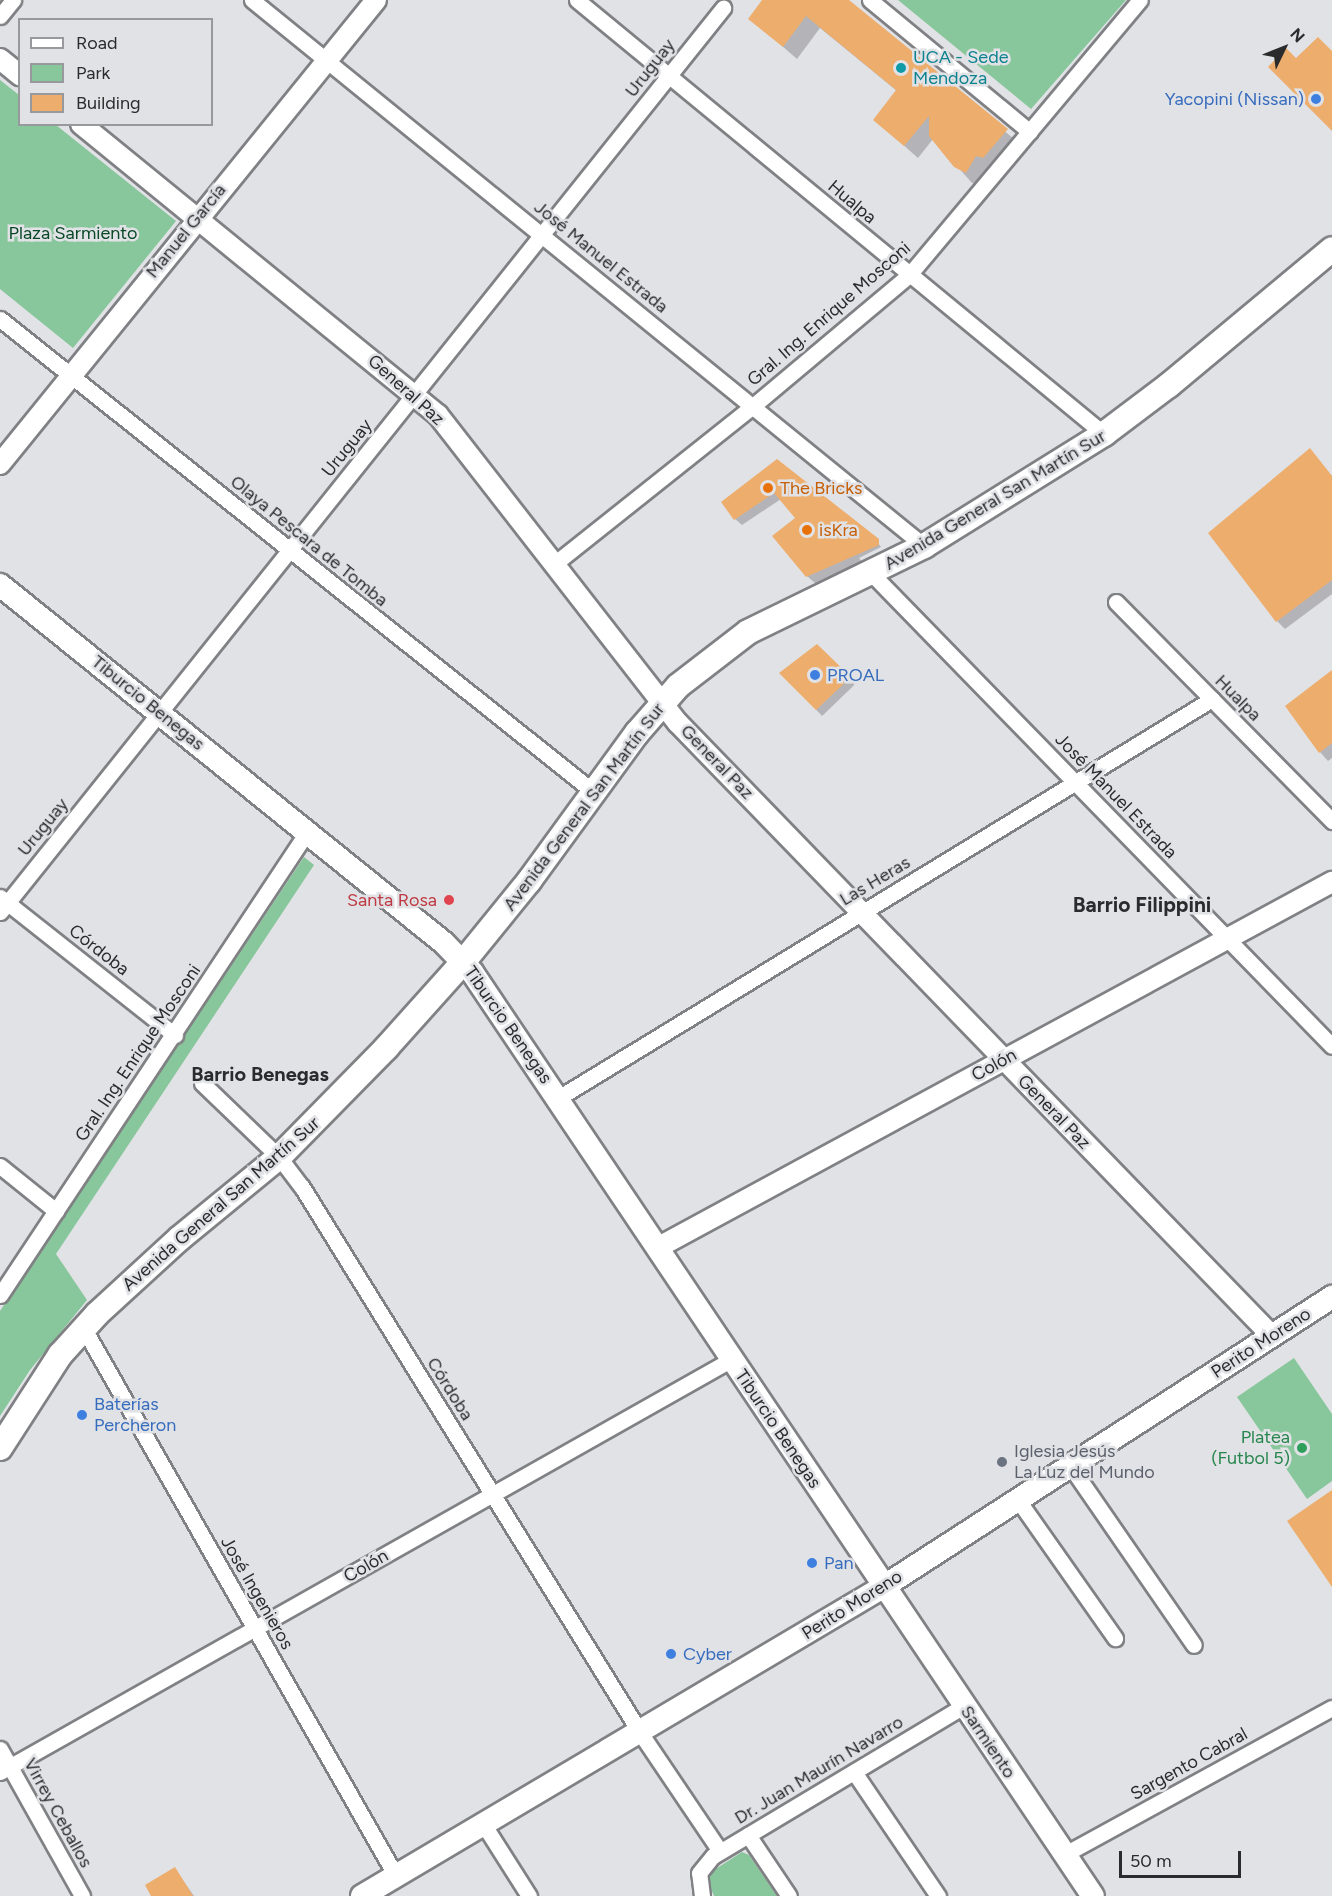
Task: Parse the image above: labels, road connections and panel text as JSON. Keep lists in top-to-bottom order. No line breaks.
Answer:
{"streets":{"main road":["Avenida General San Martín Sur","Tiburcio Benegas","Perito Moreno","Sarmiento"],"street":["Uruguay","Hualpa","Manuel García","José Manuel Estrada","Gral. Ing. Enrique Mosconi","General Paz","Olaya Pescara de Tomba","Las Heras","Córdoba","Colón","José Ingenieros","Sargento Cabral","Dr. Juan Maurín Navarro","Virrey Ceballos"]},"crossings":[["Uruguay","Hualpa"],["Uruguay","José Manuel Estrada"],["Uruguay","General Paz"],["Uruguay","Olaya Pescara de Tomba"],["Uruguay","Tiburcio Benegas"],["Uruguay","Córdoba"],["Hualpa","Gral. Ing. Enrique Mosconi"],["Hualpa","Avenida General San Martín Sur"],["Hualpa","Las Heras"],["Manuel García","José Manuel Estrada"],["Manuel García","General Paz"],["Manuel García","Olaya Pescara de Tomba"],["José Manuel Estrada","Gral. Ing. Enrique Mosconi"],["José Manuel Estrada","Avenida General San Martín Sur"],["José Manuel Estrada","Las Heras"],["José Manuel Estrada","Colón"],["Gral. Ing. Enrique Mosconi","General Paz"],["Gral. Ing. Enrique Mosconi","Tiburcio Benegas"],["Gral. Ing. Enrique Mosconi","Córdoba"],["General Paz","Avenida General San Martín Sur"],["General Paz","Las Heras"],["General Paz","Colón"],["General Paz","Perito Moreno"],["Avenida General San Martín Sur","Olaya Pescara de Tomba"],["Avenida General San Martín Sur","Tiburcio Benegas"],["Avenida General San Martín Sur","Córdoba"],["Avenida General San Martín Sur","José Ingenieros"],["Tiburcio Benegas","Las Heras"],["Tiburcio Benegas","Colón"],["Tiburcio Benegas","Perito Moreno"],["Tiburcio Benegas","Sarmiento"],["Córdoba","Colón"],["Córdoba","Perito Moreno"],["Córdoba","Dr. Juan Maurín Navarro"],["Colón","José Ingenieros"],["Colón","Virrey Ceballos"],["Perito Moreno","José Ingenieros"],["Perito Moreno","Sarmiento"],["Sarmiento","Sargento Cabral"],["Sarmiento","Dr. Juan Maurín Navarro"]],"districts":["Barrio Filippini","Barrio Benegas"],"parks":["Plaza Sarmiento"],"places":["UCA - Sede Mendoza","Yacopini (Nissan)","The Bricks","isKra","PROAL","Santa Rosa","Baterías Percheron","Platea (Futbol 5)","Iglesia Jesús La Luz del Mundo","Pan","Cyber"],"legend":["Road","Park","Building"],"scale_bar":"50 m","north":"top right"}
